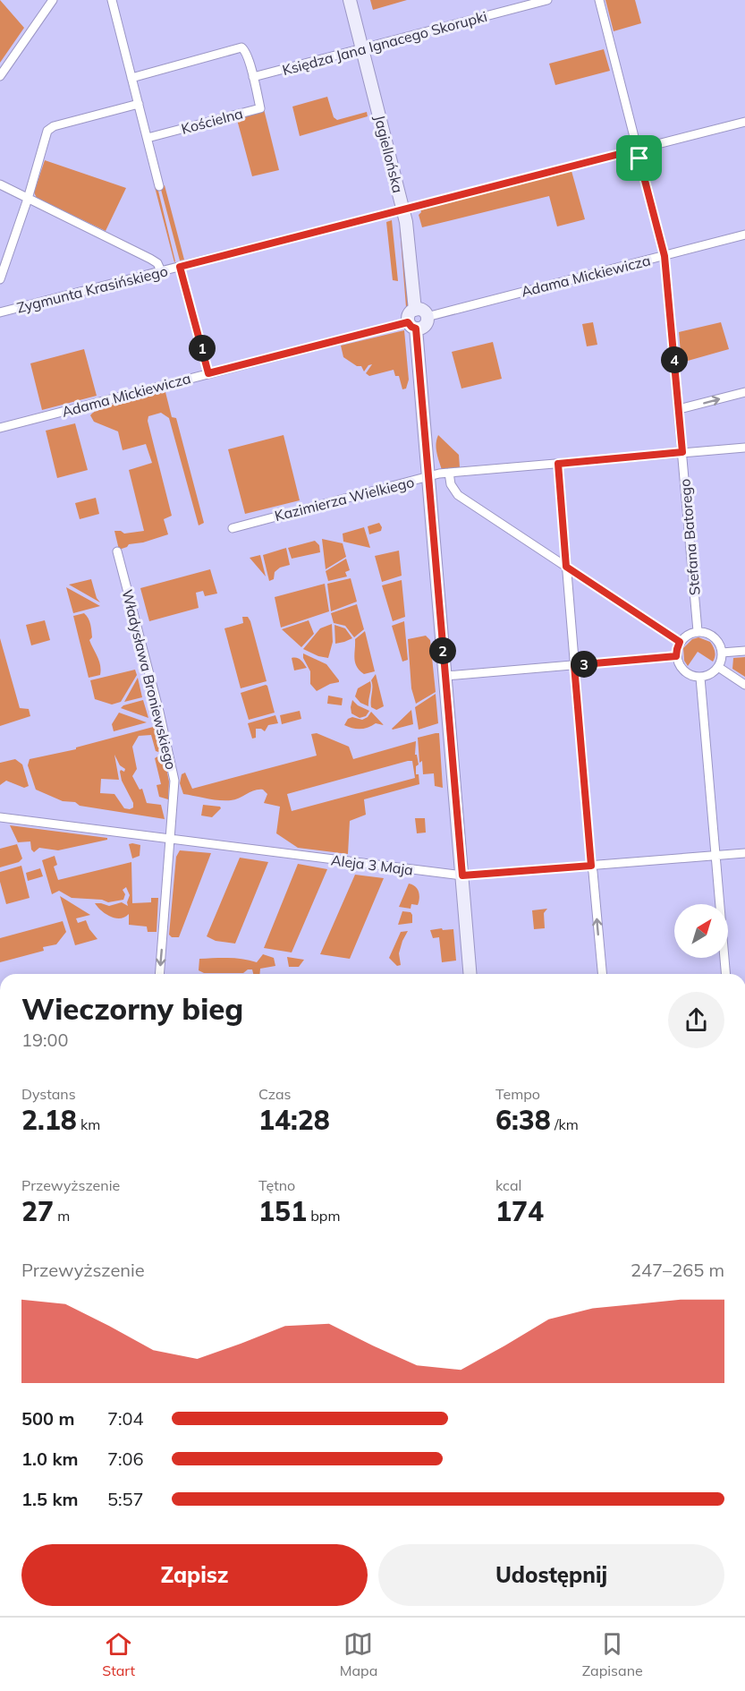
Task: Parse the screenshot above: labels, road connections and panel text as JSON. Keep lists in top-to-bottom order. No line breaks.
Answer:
{"streets":{"street":["Księdza Jana Ignacego Skorupki","Kościelna","Jagiellońska","Adama Mickiewicza","Zygmunta Krasińskiego","Kazimierza Wielkiego","Stefana Batorego","Władysława Broniewskiego","Aleja 3 Maja"]},"crossings":[["Księdza Jana Ignacego Skorupki","Kościelna"],["Księdza Jana Ignacego Skorupki","Jagiellońska"],["Jagiellońska","Adama Mickiewicza"],["Jagiellońska","Zygmunta Krasińskiego"],["Adama Mickiewicza","Stefana Batorego"],["Zygmunta Krasińskiego","Stefana Batorego"],["Kazimierza Wielkiego","Stefana Batorego"],["Władysława Broniewskiego","Aleja 3 Maja"]],"north":"top right","page":{"pins":["1","4","2","3"],"heading":["Wieczorny bieg","19:00"],"stats":[["Dystans","2.18 km"],["Czas","14:28"],["Tempo","6:38 /km"],["Przewyższenie","27 m"],["Tętno","151 bpm"],["kcal","174"]],"chart":["Przewyższenie","247–265 m"],"list":[{"name":"500 m","note":"7:04"},{"name":"1.0 km","note":"7:06"},{"name":"1.5 km","note":"5:57"}],"buttons":["Zapisz","Udostępnij"],"tabs":["Start","Mapa","Zapisane"]}}
